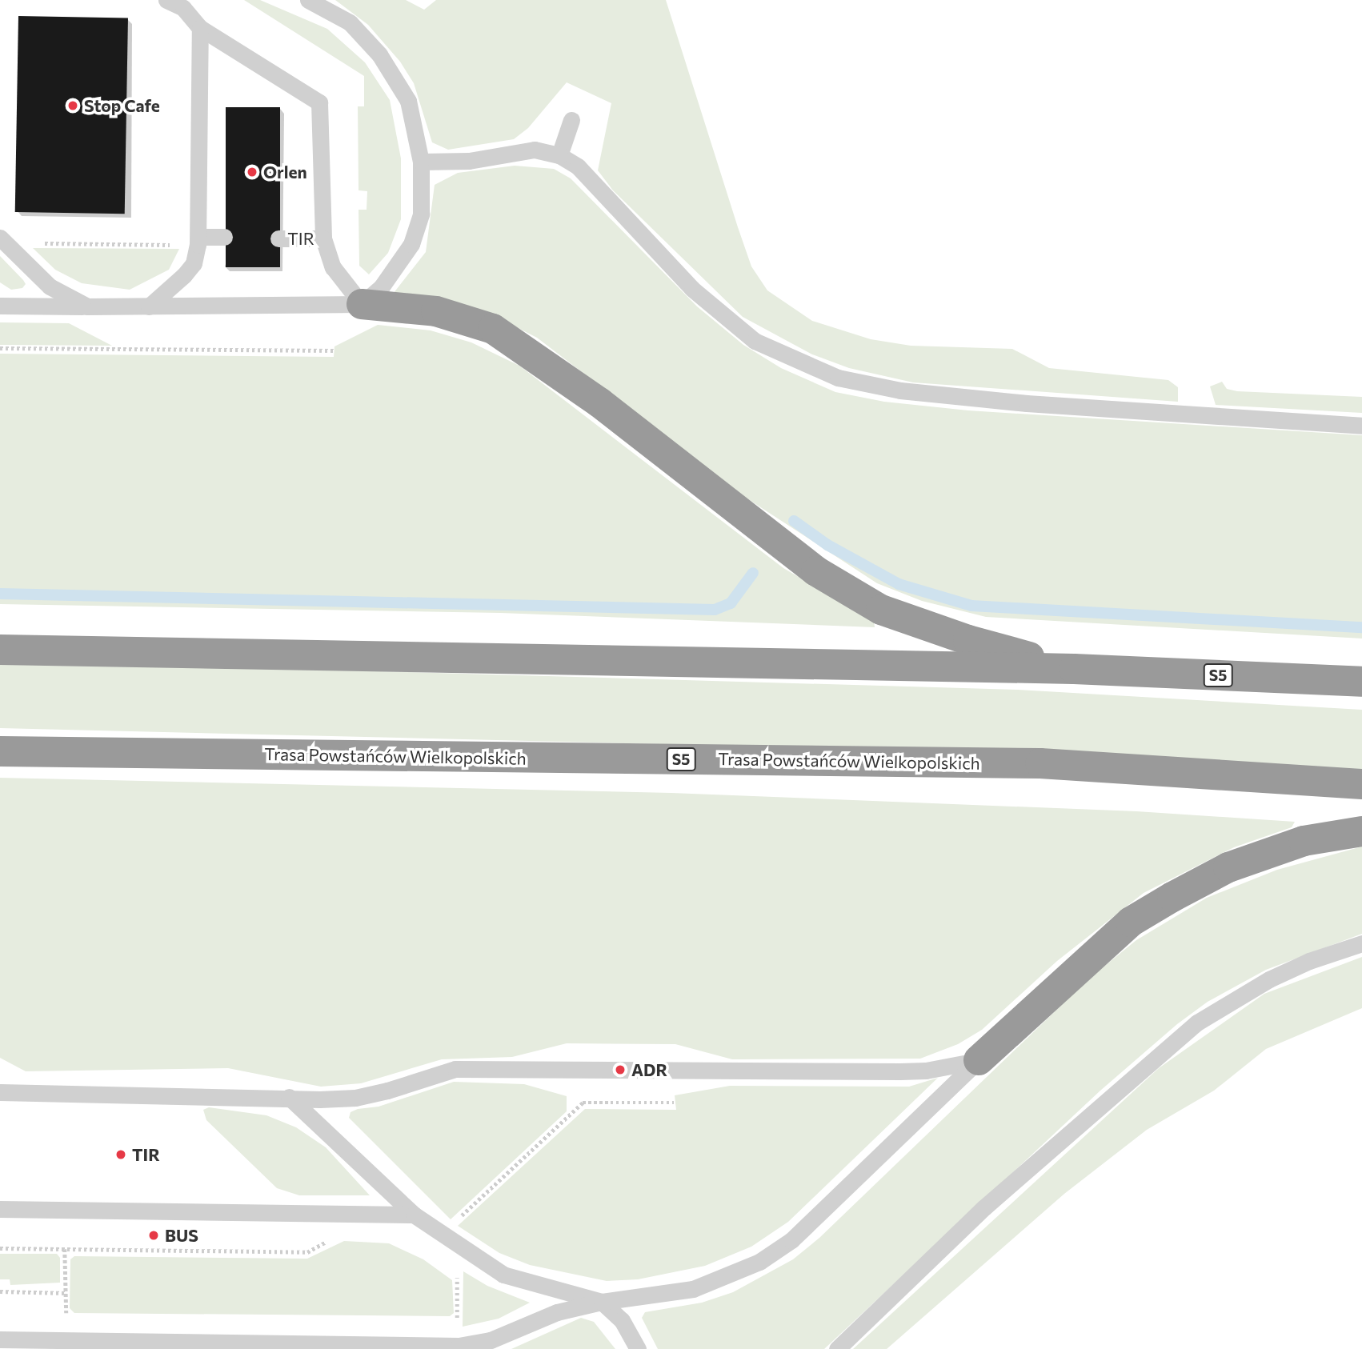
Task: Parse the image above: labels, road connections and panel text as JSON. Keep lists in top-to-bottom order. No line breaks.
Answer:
{"streets":{"highway":["S5","Trasa Powstańców Wielkopolskich"],"lane":["TIR"]},"places":["Stop Cafe","Orlen","ADR","TIR","BUS"]}
